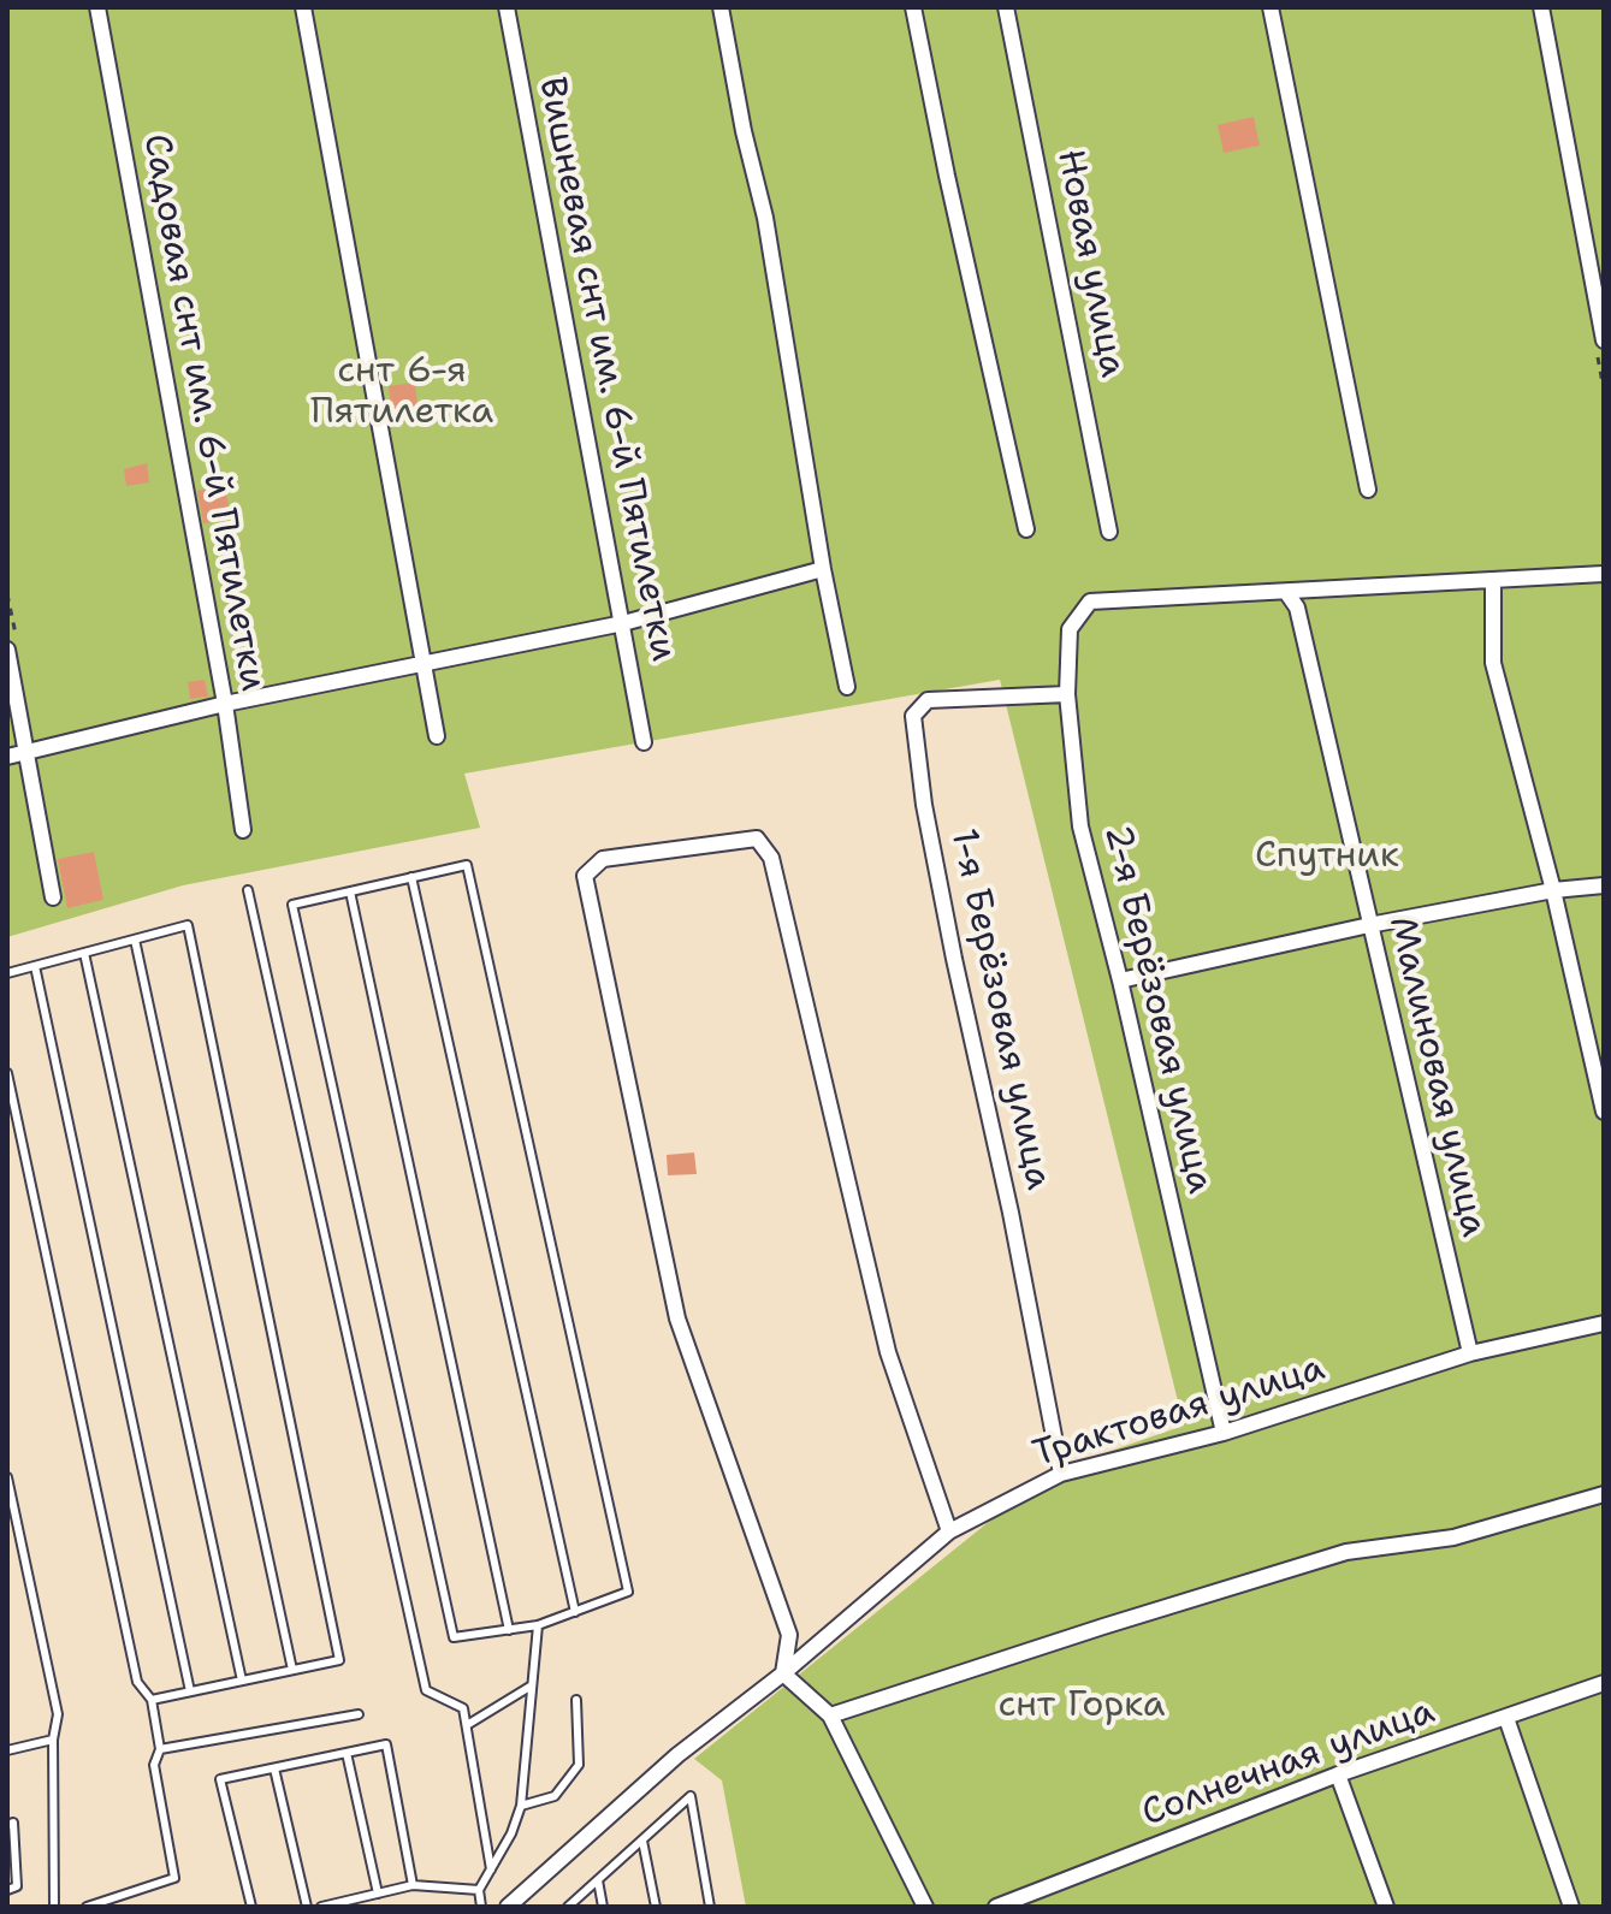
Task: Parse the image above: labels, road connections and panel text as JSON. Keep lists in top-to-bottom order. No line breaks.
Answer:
{"streets":{"street":["Новая улица","Вишневая снт им. 6-й Пятилетки","Садовая снт им. 6-й Пятилетки","1-я Берёзовая улица","2-я Берёзовая улица","Малиновая улица","Трактовая улица","Солнечная улица"]},"crossings":[["1-я Берёзовая улица","2-я Берёзовая улица"],["1-я Берёзовая улица","Трактовая улица"],["2-я Берёзовая улица","Малиновая улица"],["2-я Берёзовая улица","Трактовая улица"],["Малиновая улица","Трактовая улица"]],"parks":["снт 6-я Пятилетка","Спутник","снт Горка"]}
